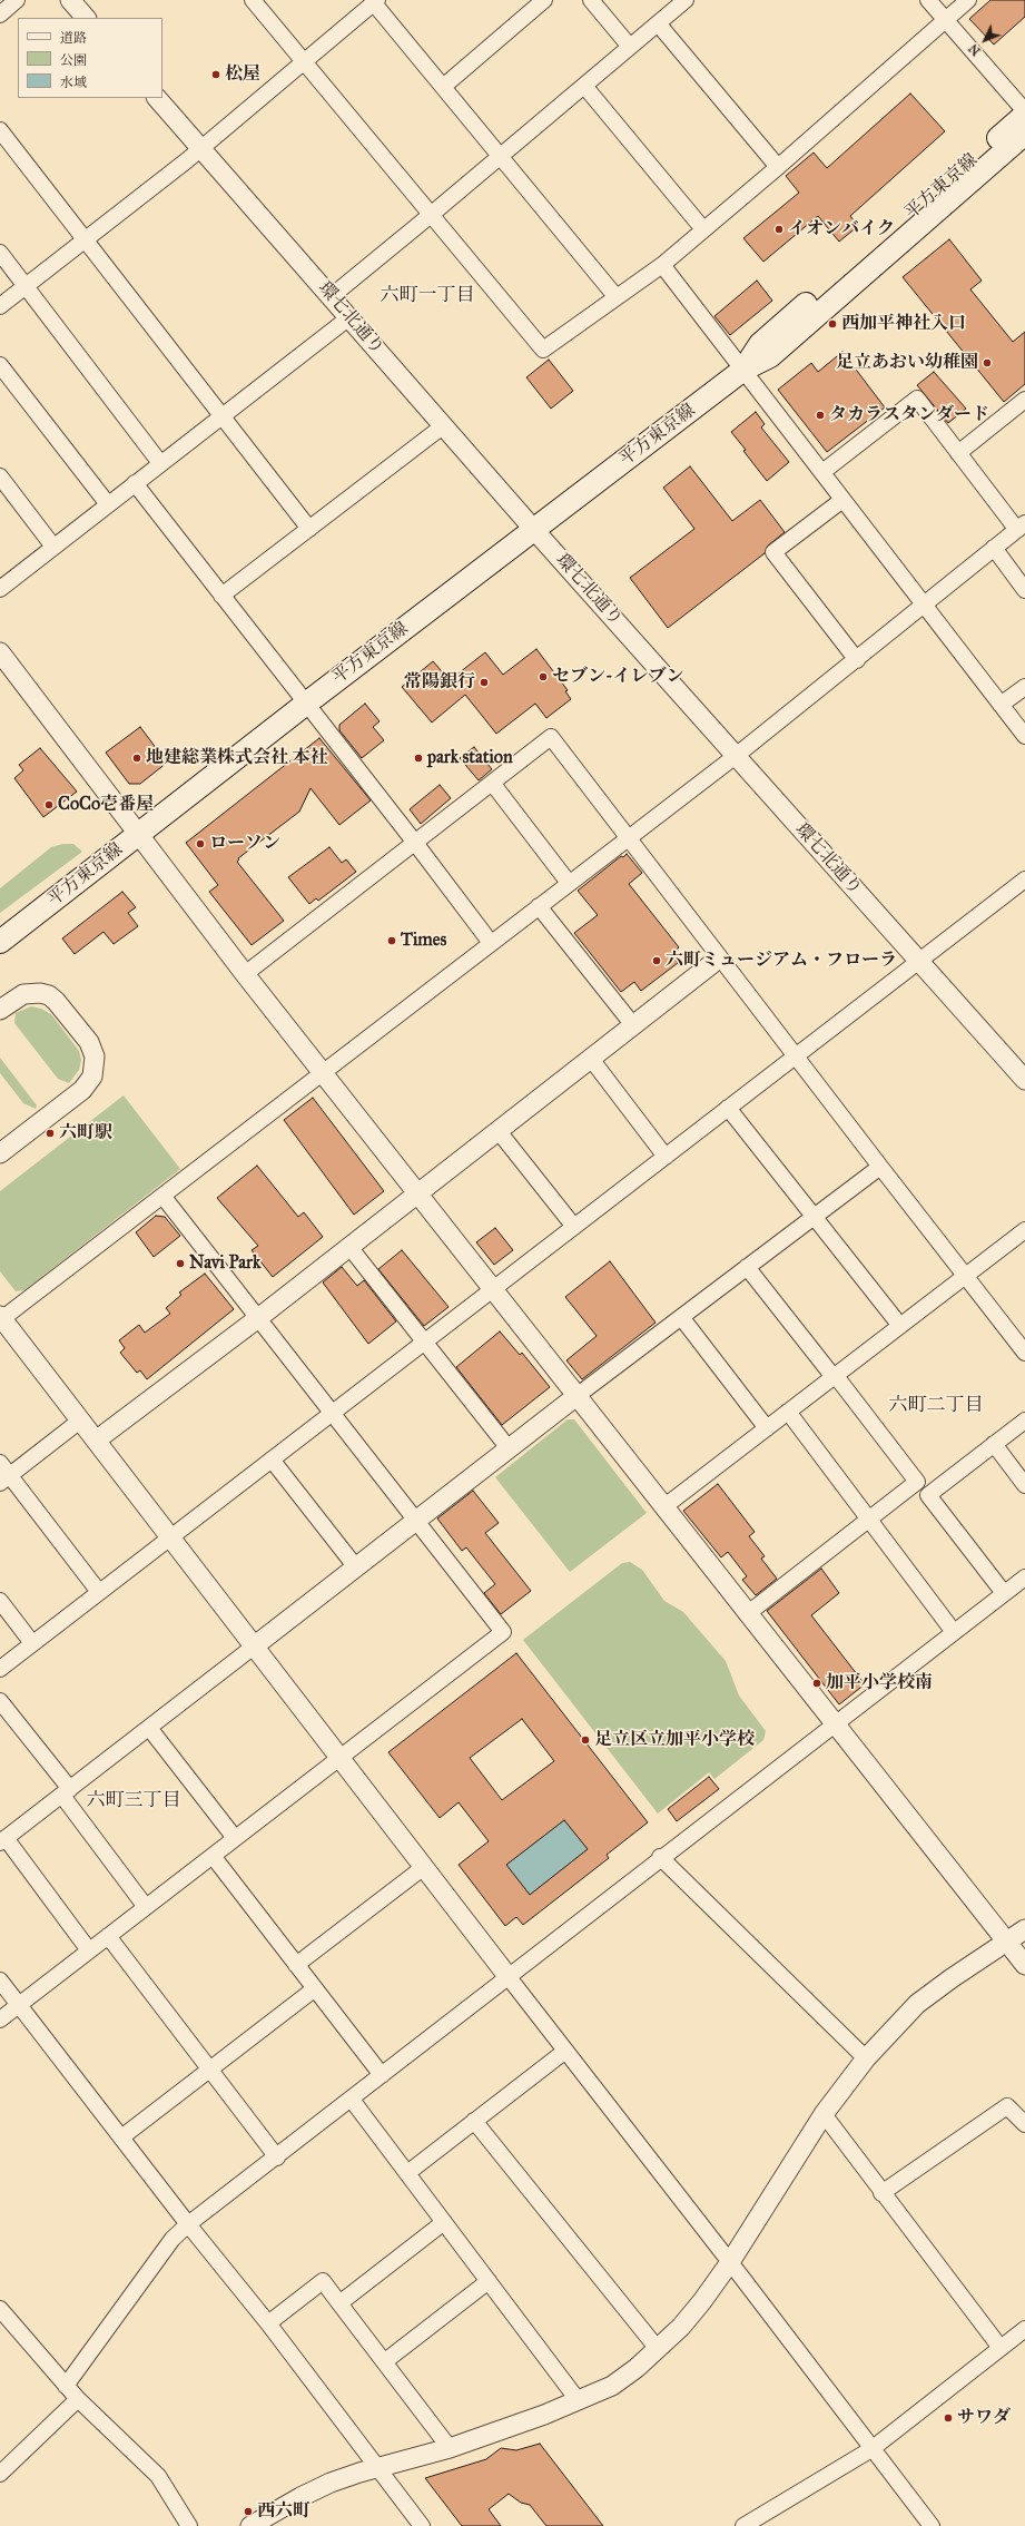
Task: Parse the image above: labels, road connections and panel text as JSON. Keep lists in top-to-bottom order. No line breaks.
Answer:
{"streets":{"main road":["平方東京線"],"street":["環七北通り"]},"crossings":[["平方東京線","環七北通り"]],"districts":["六町一丁目","六町二丁目","六町三丁目"],"places":["松屋","イオンバイク","西加平神社入口","足立あおい幼稚園","タカラスタンダード","セブン-イレブン","常陽銀行","地建総業株式会社 本社","park station","CoCo壱番屋","ローソン","Times","六町ミュージアム・フローラ","六町駅","Navi Park","加平小学校南","足立区立加平小学校","サワダ","西六町"],"legend":["道路","公園","水域"],"north":"bottom left"}
